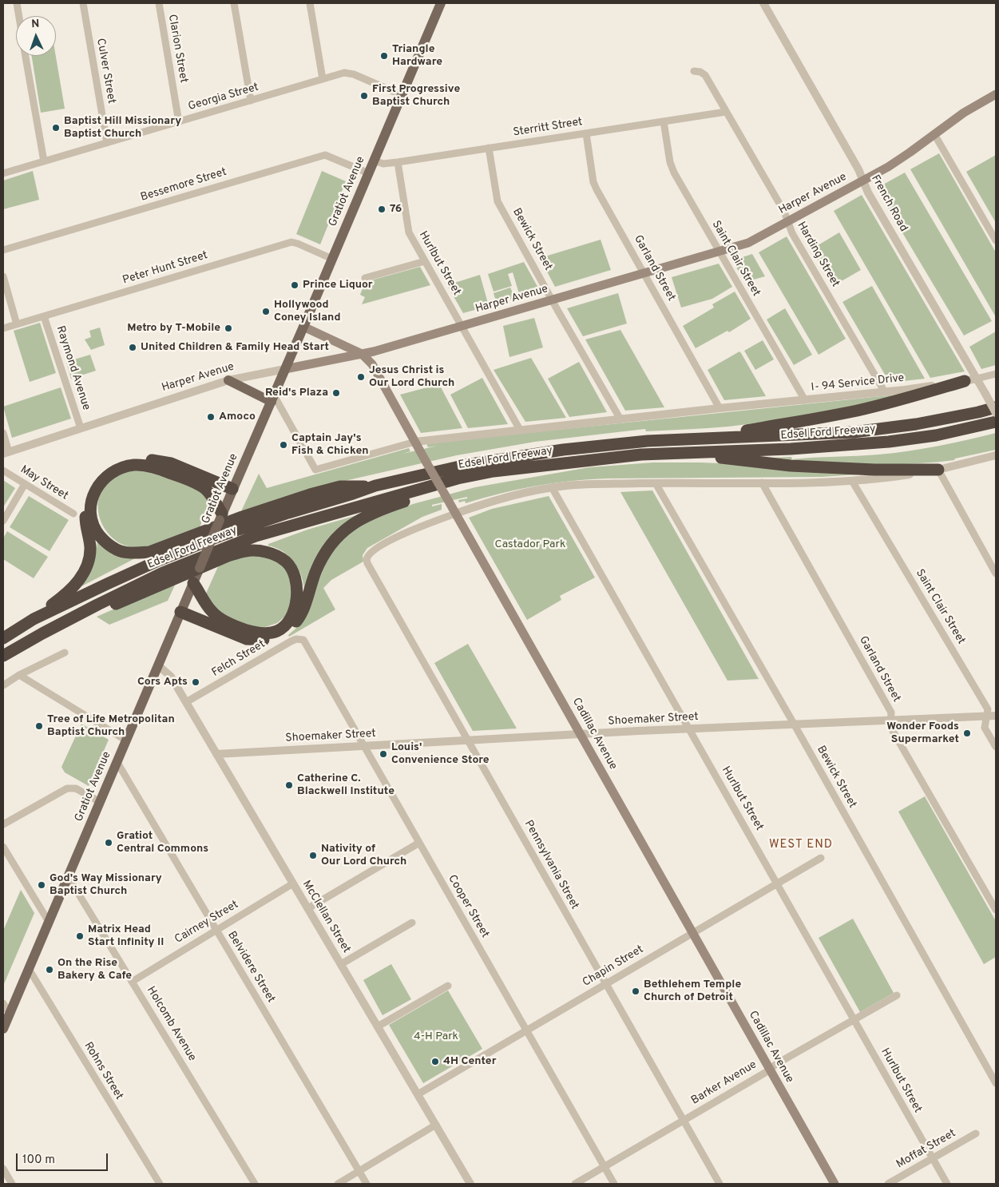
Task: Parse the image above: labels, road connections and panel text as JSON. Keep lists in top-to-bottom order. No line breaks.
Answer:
{"streets":{"highway":["Edsel Ford Freeway"],"main road":["Gratiot Avenue","Harper Avenue","Cadillac Avenue"],"street":["Clarion Street","Culver Street","Georgia Street","Sterritt Street","Bessemore Street","French Road","Bewick Street","Harding Street","Saint Clair Street","Hurlbut Street","Peter Hunt Street","Garland Street","Raymond Avenue","I- 94 Service Drive","May Street","Felch Street","Shoemaker Street","Pennsylvania Street","Cooper Street","McClellan Street","Cairney Street","Chapin Street","Belvidere Street","Holcomb Avenue","Rohns Street","Barker Avenue","Moffat Street"]},"crossings":[["Clarion Street","Georgia Street"],["Culver Street","Georgia Street"],["Georgia Street","Gratiot Avenue"],["Sterritt Street","Gratiot Avenue"],["Sterritt Street","Bewick Street"],["Sterritt Street","Harding Street"],["Sterritt Street","Saint Clair Street"],["Sterritt Street","Hurlbut Street"],["Sterritt Street","Garland Street"],["Bessemore Street","Gratiot Avenue"],["Gratiot Avenue","Harper Avenue"],["Gratiot Avenue","Peter Hunt Street"],["Gratiot Avenue","Cadillac Avenue"],["Gratiot Avenue","McClellan Street"],["Gratiot Avenue","Belvidere Street"],["Gratiot Avenue","Holcomb Avenue"],["Gratiot Avenue","Rohns Street"],["Harper Avenue","French Road"],["Harper Avenue","Bewick Street"],["Harper Avenue","Harding Street"],["Harper Avenue","Saint Clair Street"],["Harper Avenue","Hurlbut Street"],["Harper Avenue","Garland Street"],["Harper Avenue","Raymond Avenue"],["Harper Avenue","Cadillac Avenue"],["French Road","I- 94 Service Drive"],["Bewick Street","Shoemaker Street"],["Harding Street","I- 94 Service Drive"],["Saint Clair Street","I- 94 Service Drive"],["Saint Clair Street","Shoemaker Street"],["Hurlbut Street","Shoemaker Street"],["Hurlbut Street","Chapin Street"],["Hurlbut Street","Barker Avenue"],["Hurlbut Street","Moffat Street"],["Peter Hunt Street","Raymond Avenue"],["Garland Street","I- 94 Service Drive"],["Garland Street","Shoemaker Street"],["Felch Street","Cooper Street"],["Felch Street","McClellan Street"],["Shoemaker Street","Cadillac Avenue"],["Shoemaker Street","Pennsylvania Street"],["Shoemaker Street","Cooper Street"],["Shoemaker Street","McClellan Street"],["Cadillac Avenue","Pennsylvania Street"],["Cadillac Avenue","Chapin Street"],["Cadillac Avenue","Barker Avenue"],["Pennsylvania Street","Chapin Street"],["Pennsylvania Street","Barker Avenue"],["Cooper Street","Chapin Street"],["Cooper Street","Barker Avenue"],["McClellan Street","Cairney Street"],["McClellan Street","Chapin Street"],["Cairney Street","Belvidere Street"],["Cairney Street","Holcomb Avenue"]],"districts":["WEST END"],"parks":["Castador Park","4-H Park"],"places":["Triangle Hardware","First Progressive Baptist Church","Baptist Hill Missionary Baptist Church","76","Prince Liquor","Hollywood Coney Island","Metro by T-Mobile","United Children & Family Head Start","Jesus Christ is Our Lord Church","Reid's Plaza","Amoco","Captain Jay's Fish & Chicken","Cors Apts","Tree of Life Metropolitan Baptist Church","Wonder Foods Supermarket","Louis' Convenience Store","Catherine C. Blackwell Institute","Gratiot Central Commons","Nativity of Our Lord Church","God's Way Missionary Baptist Church","Matrix Head Start Infinity II","On the Rise Bakery & Cafe","Bethlehem Temple Church of Detroit","4H Center"],"scale_bar":"100 m","north":"top"}
